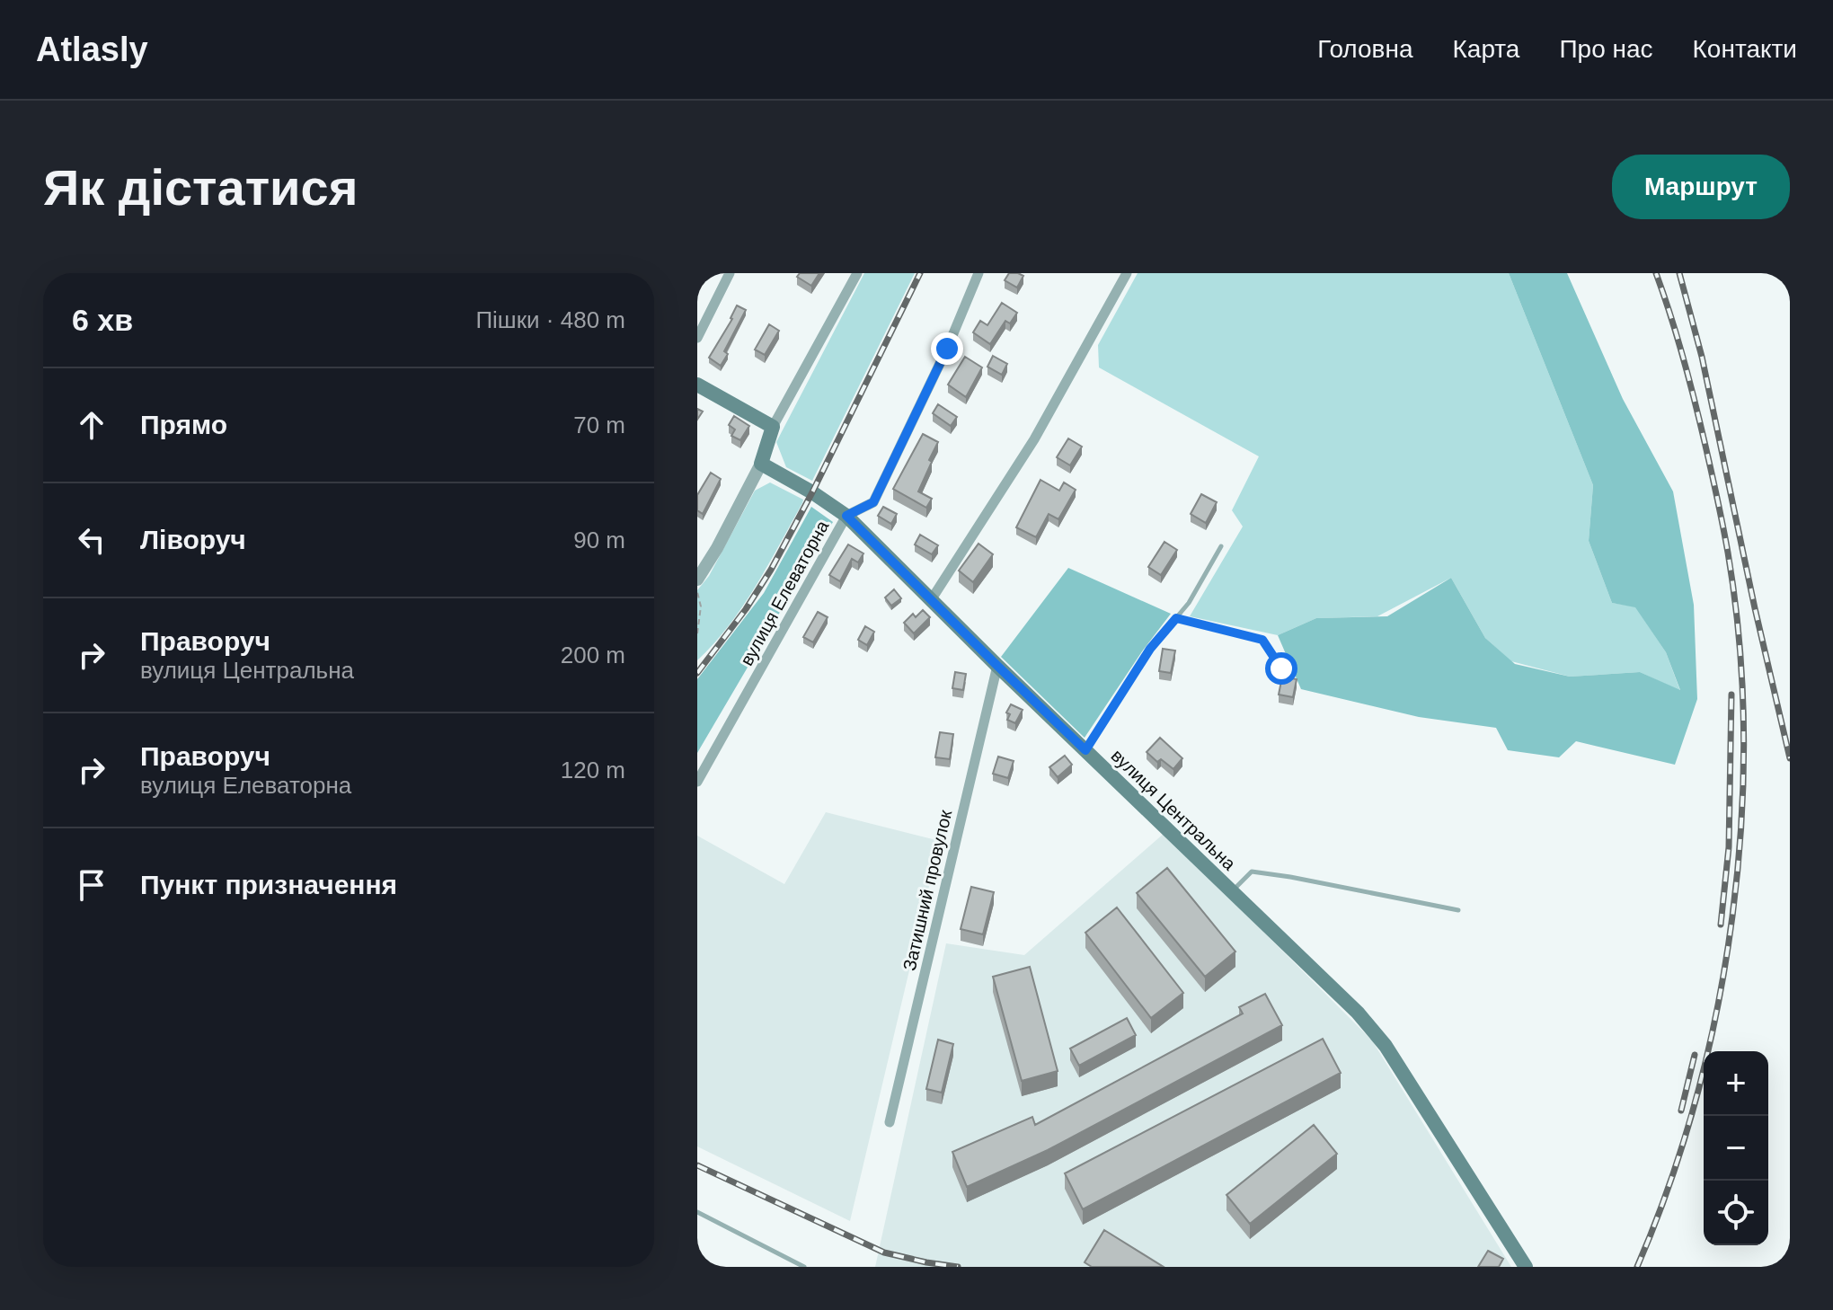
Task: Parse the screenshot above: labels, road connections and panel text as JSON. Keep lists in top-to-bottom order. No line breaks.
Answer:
{"streets":{"main road":["вулиця Центральна"],"street":["вулиця Елеваторна","Затишний провулок"]},"crossings":[["вулиця Елеваторна","вулиця Центральна"],["вулиця Центральна","Затишний провулок"]],"page":{"header":"Atlasly","nav":["Головна","Карта","Про нас","Контакти"],"buttons":"Маршрут","title":"Як дістатися","heading":["6 хв","Пішки · 480 m"],"list":[["Прямо","70 m"],["Ліворуч","90 m"],["Праворуч","вулиця Центральна","200 m"],["Праворуч","вулиця Елеваторна","120 m"],"Пункт призначення"],"map_buttons":["+","−"]}}
